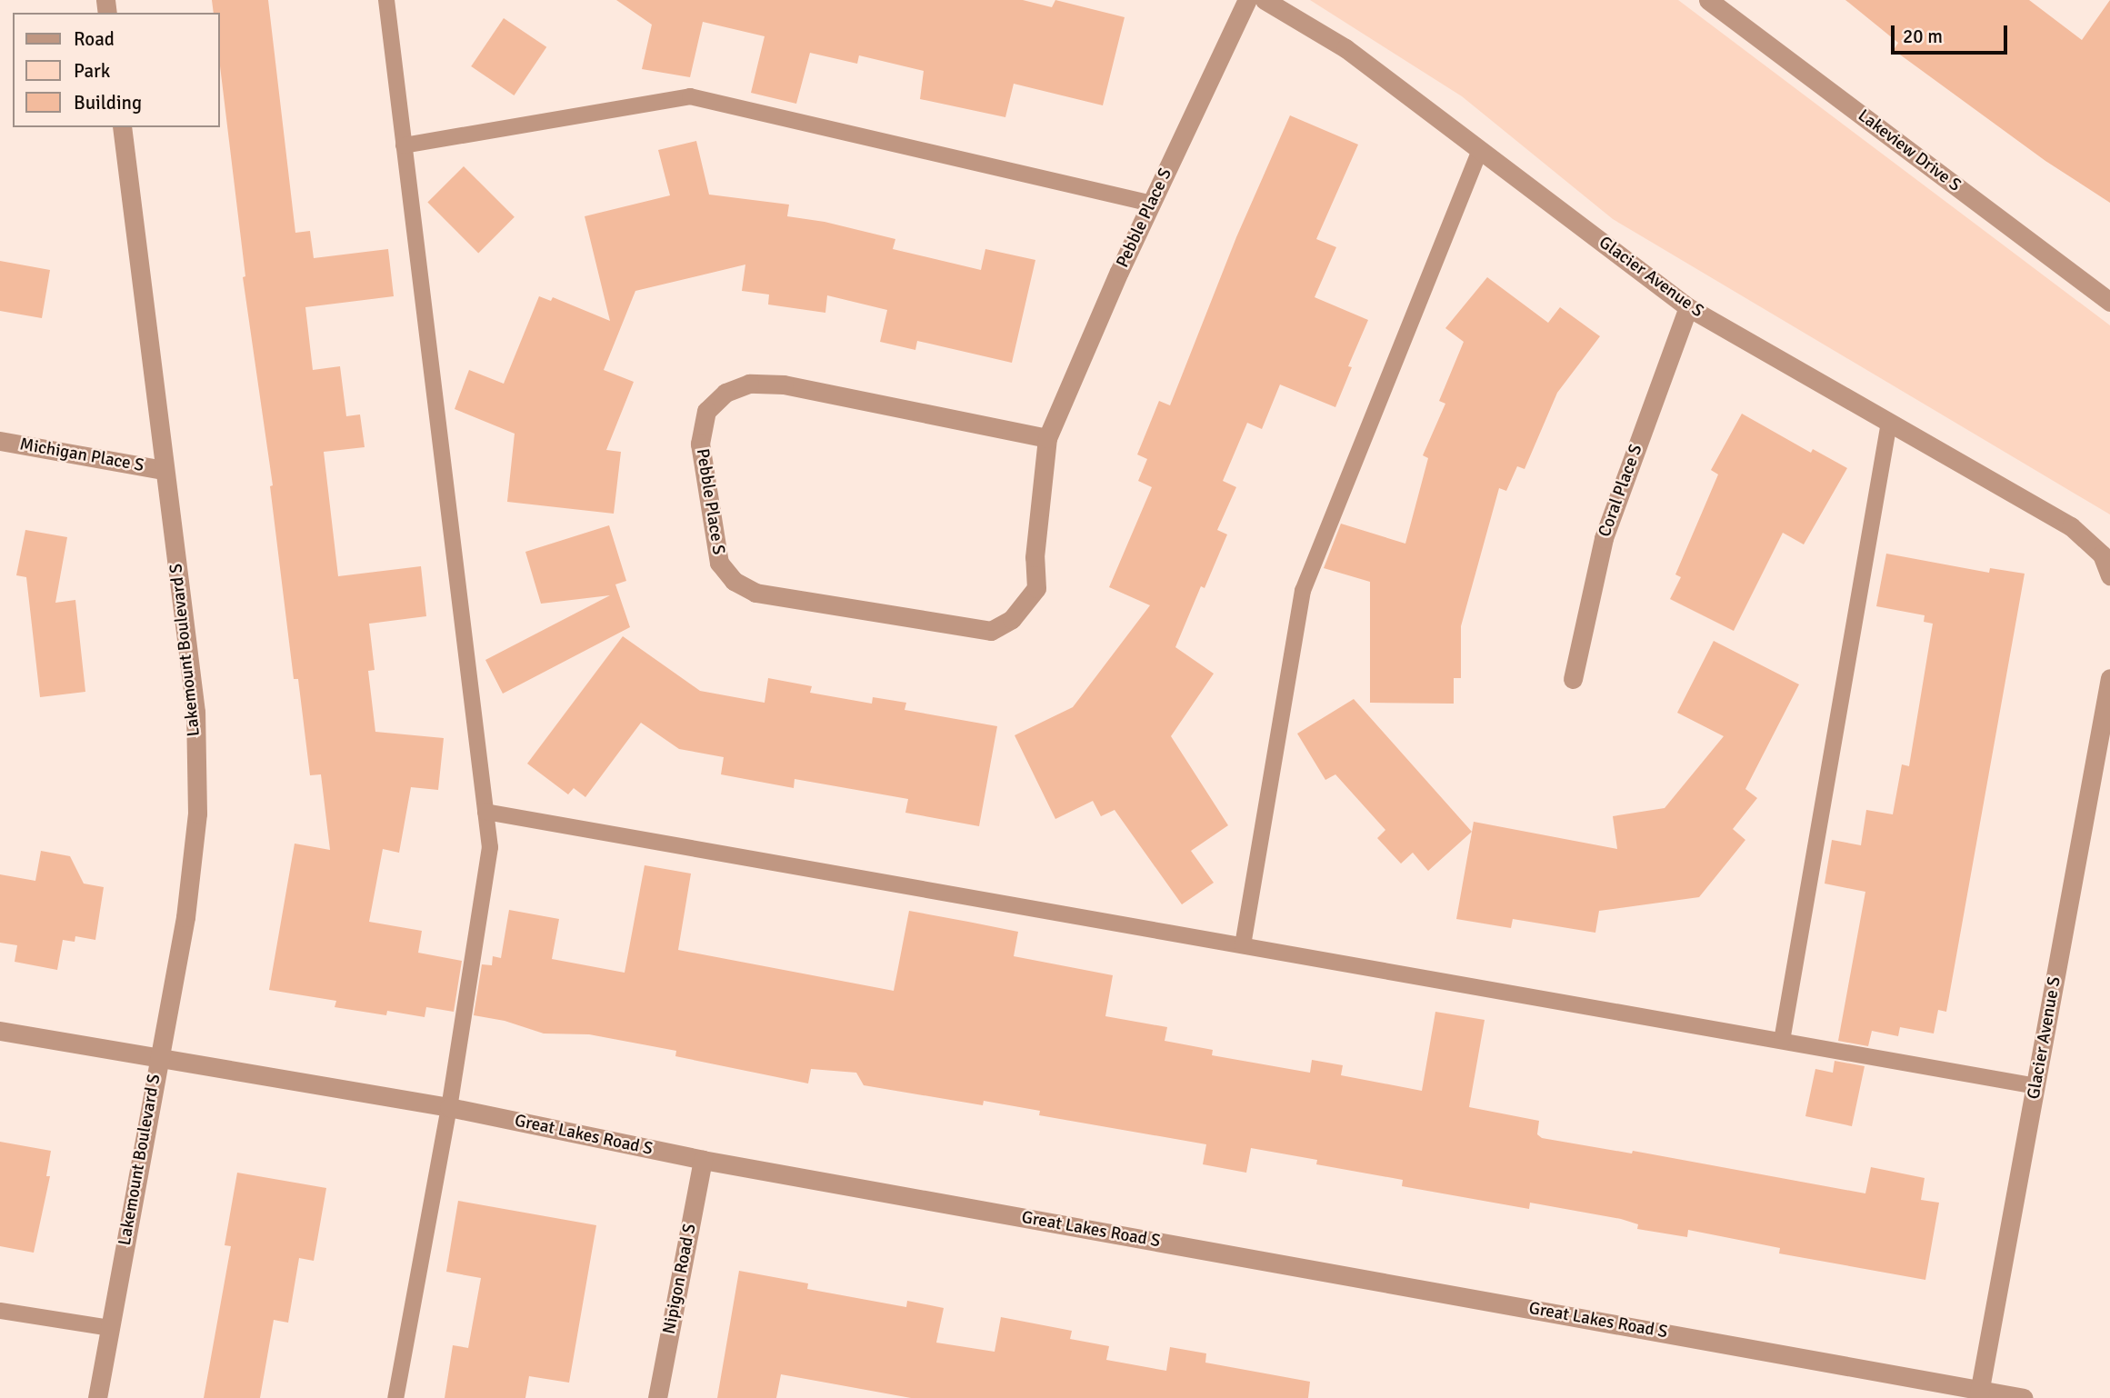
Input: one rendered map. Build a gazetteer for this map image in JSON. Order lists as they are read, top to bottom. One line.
{"streets":{"street":["Lakeview Drive S","Pebble Place S","Glacier Avenue S","Michigan Place S","Coral Place S","Lakemount Boulevard S","Great Lakes Road S","Nipigon Road S"]},"crossings":[["Glacier Avenue S","Coral Place S"],["Glacier Avenue S","Great Lakes Road S"],["Michigan Place S","Lakemount Boulevard S"],["Lakemount Boulevard S","Great Lakes Road S"],["Great Lakes Road S","Nipigon Road S"]],"legend":["Road","Park","Building"],"scale_bar":"20 m"}
